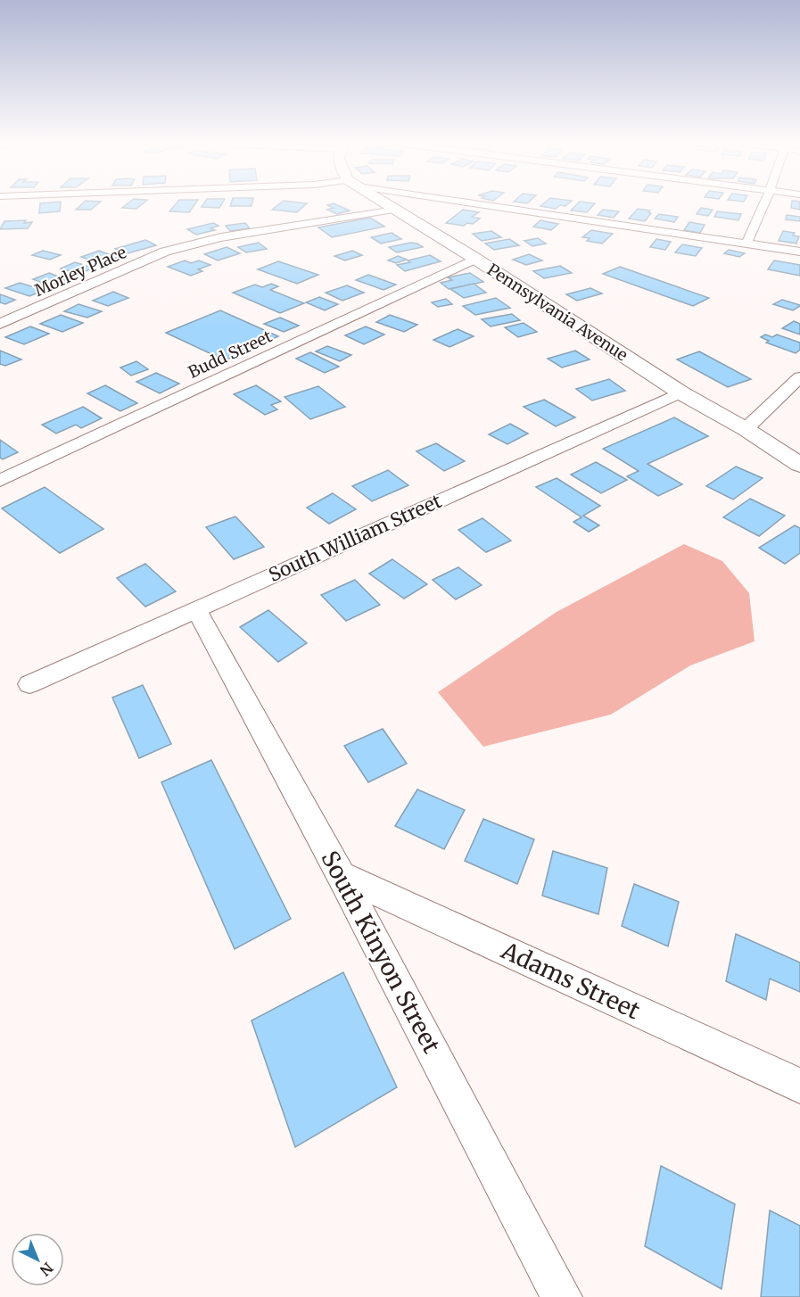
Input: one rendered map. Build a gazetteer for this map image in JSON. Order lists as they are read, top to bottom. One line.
{"streets":{"main road":["Pennsylvania Avenue"],"street":["Morley Place","Budd Street","South William Street","South Kinyon Street","Adams Street"]},"crossings":[["Morley Place","Pennsylvania Avenue"],["Pennsylvania Avenue","Budd Street"],["Pennsylvania Avenue","South William Street"],["South William Street","South Kinyon Street"],["South Kinyon Street","Adams Street"]],"north":"bottom right"}
